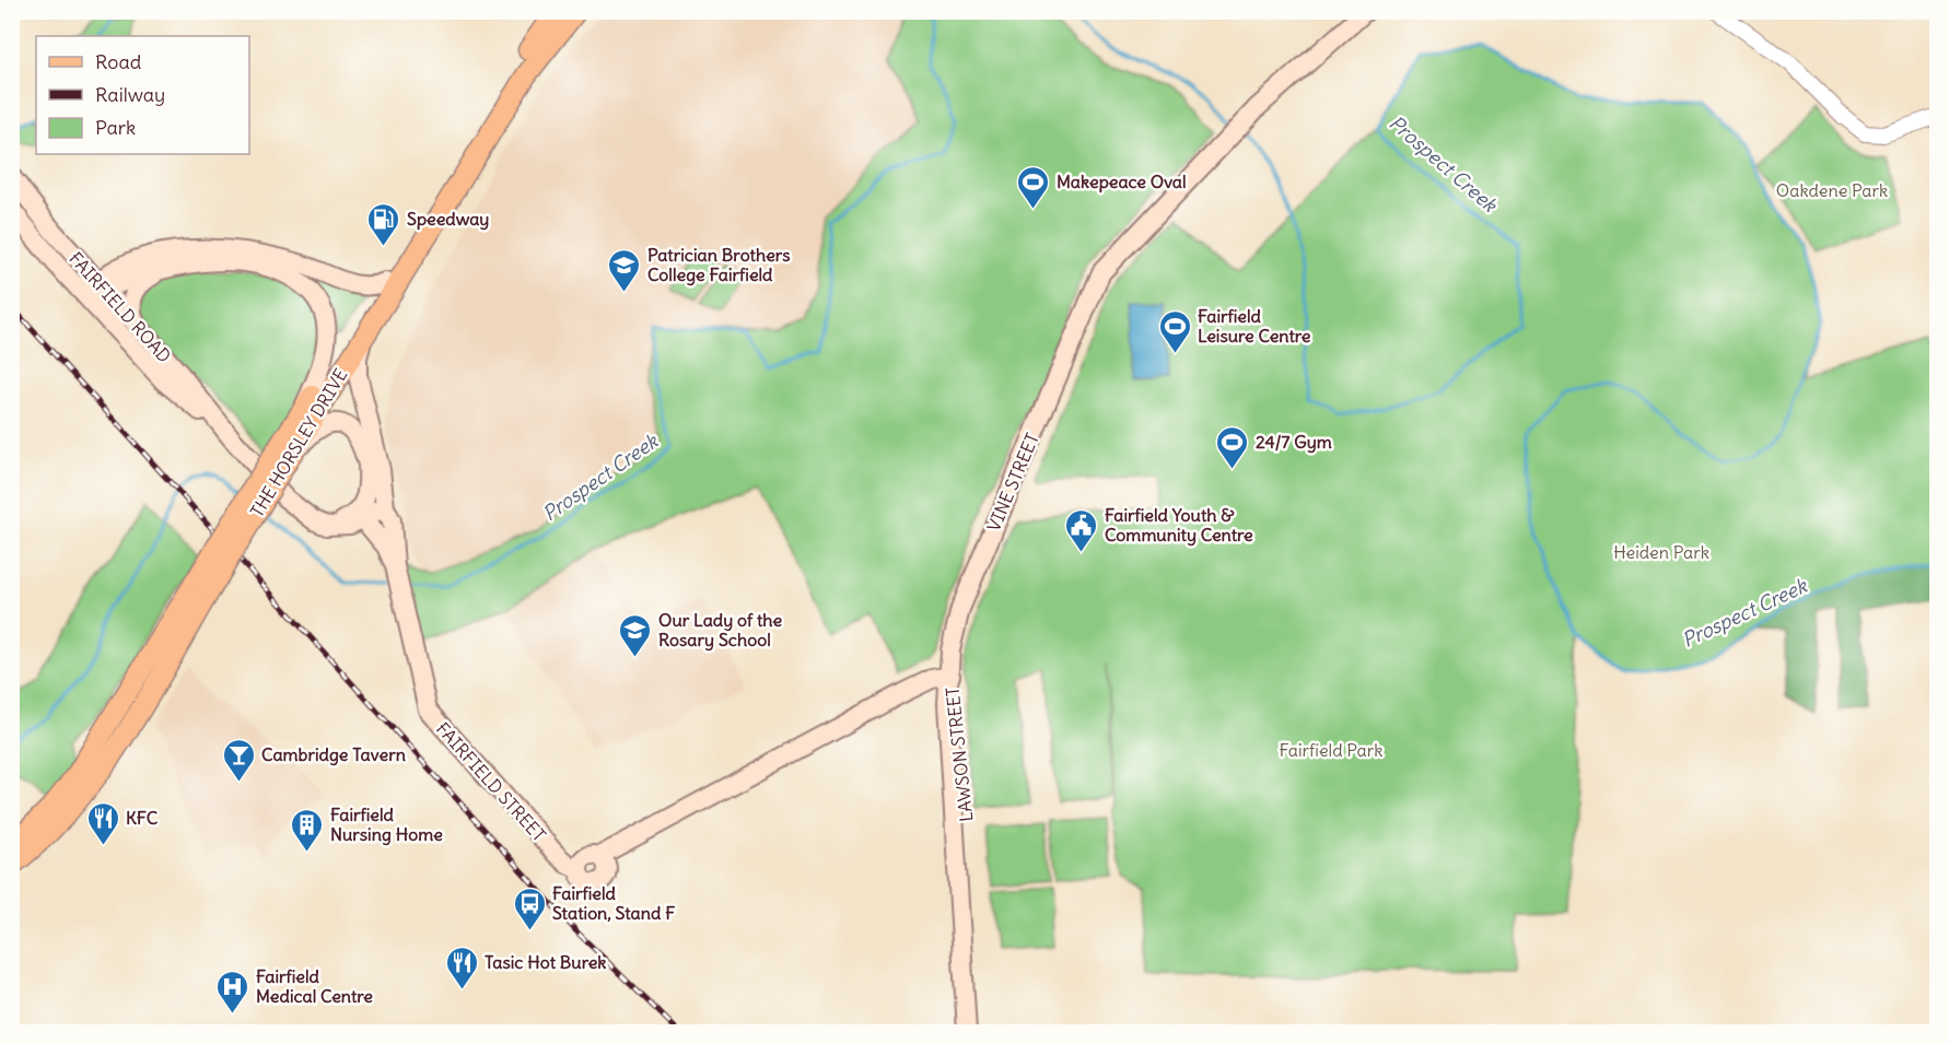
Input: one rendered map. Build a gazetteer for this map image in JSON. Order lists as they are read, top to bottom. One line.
{"streets":{"main road":["FAIRFIELD ROAD","THE HORSLEY DRIVE","VINE STREET","LAWSON STREET","FAIRFIELD STREET"]},"crossings":[["VINE STREET","LAWSON STREET"],["VINE STREET","FAIRFIELD STREET"],["LAWSON STREET","FAIRFIELD STREET"]],"water":["Prospect Creek"],"parks":["Oakdene Park","Heiden Park","Fairfield Park"],"places":{"sports":["Makepeace Oval","Fairfield Leisure Centre","24/7 Gym"],"fuel station":["Speedway"],"school or university":["Patrician Brothers College Fairfield","Our Lady of the Rosary School"],"public building":["Fairfield Youth & Community Centre"],"bar":["Cambridge Tavern"],"restaurant":["KFC","Tasic Hot Burek"],"building":["Fairfield Nursing Home"],"bus stop":["Fairfield Station, Stand F"],"hospital":["Fairfield Medical Centre"]},"legend":["Road","Railway","Park"]}
